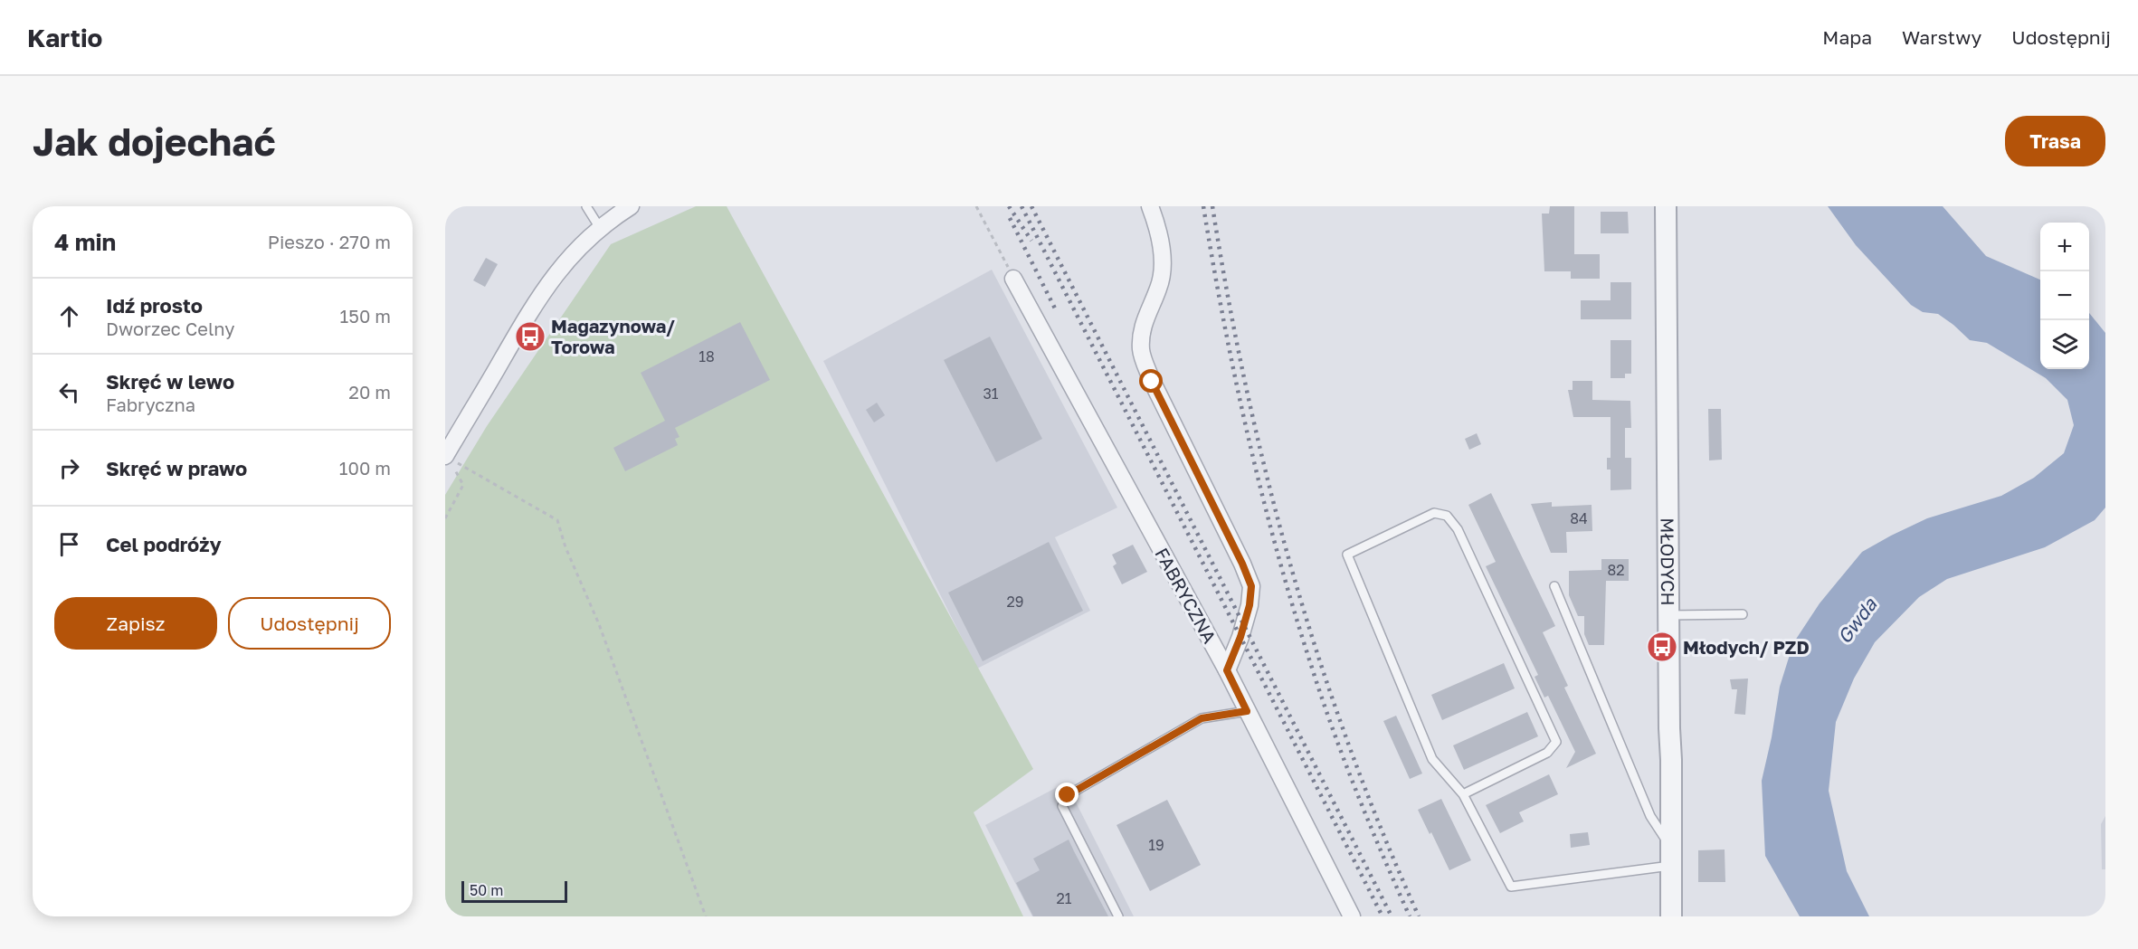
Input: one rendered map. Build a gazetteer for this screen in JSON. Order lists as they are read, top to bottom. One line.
{"streets":{"street":["MŁODYCH","FABRYCZNA"]},"water":["Gwda"],"places":{"bus stop":["Magazynowa/ Torowa","Młodych/ PZD"]},"house_numbers":["18","31","84","82","29","19","21"],"scale_bar":"50 m","page":{"header":"Kartio","nav":["Mapa","Warstwy","Udostępnij"],"buttons":["Trasa",["Zapisz","Udostępnij"]],"title":"Jak dojechać","heading":["4 min","Pieszo · 270 m"],"map_buttons":["+","−"],"list":[["Idź prosto","Dworzec Celny","150 m"],["Skręć w lewo","Fabryczna","20 m"],["Skręć w prawo","100 m"],"Cel podróży"],"scale":"50 m"}}
